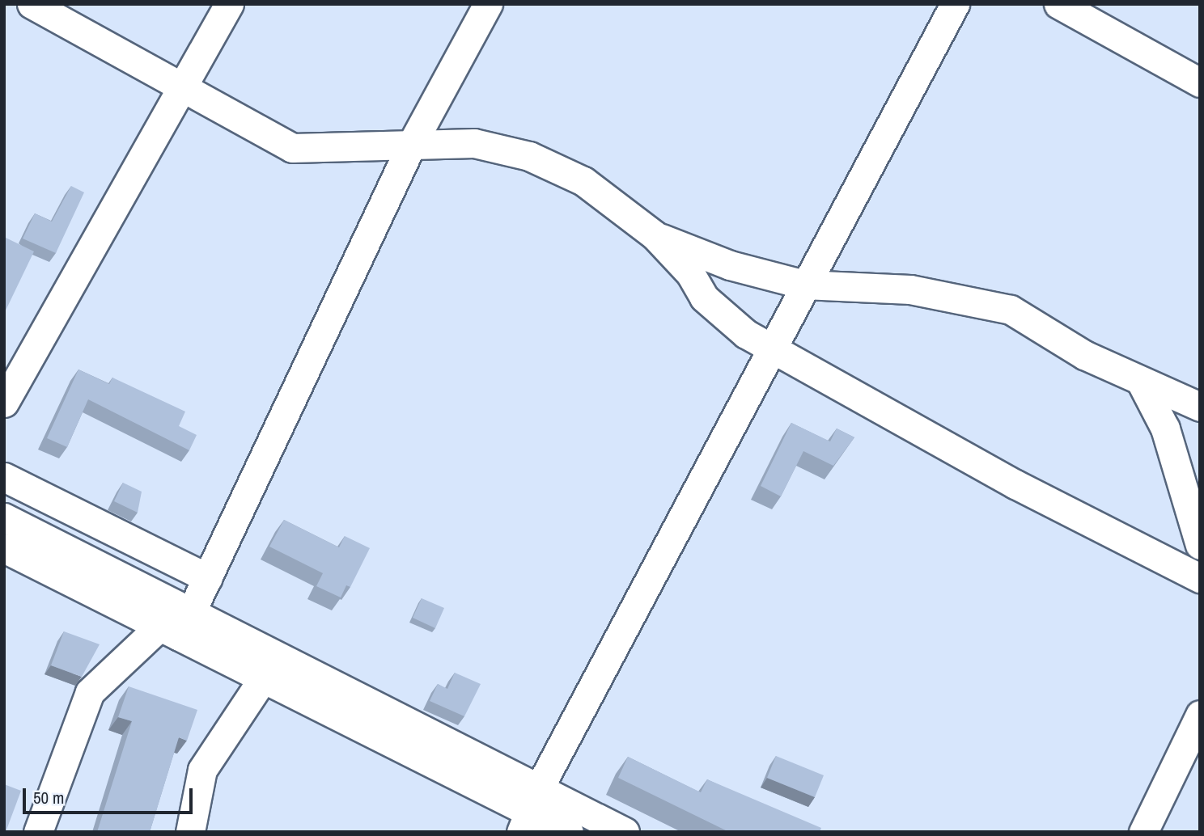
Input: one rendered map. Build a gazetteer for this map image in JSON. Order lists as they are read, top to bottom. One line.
{"scale_bar":"50 m"}
